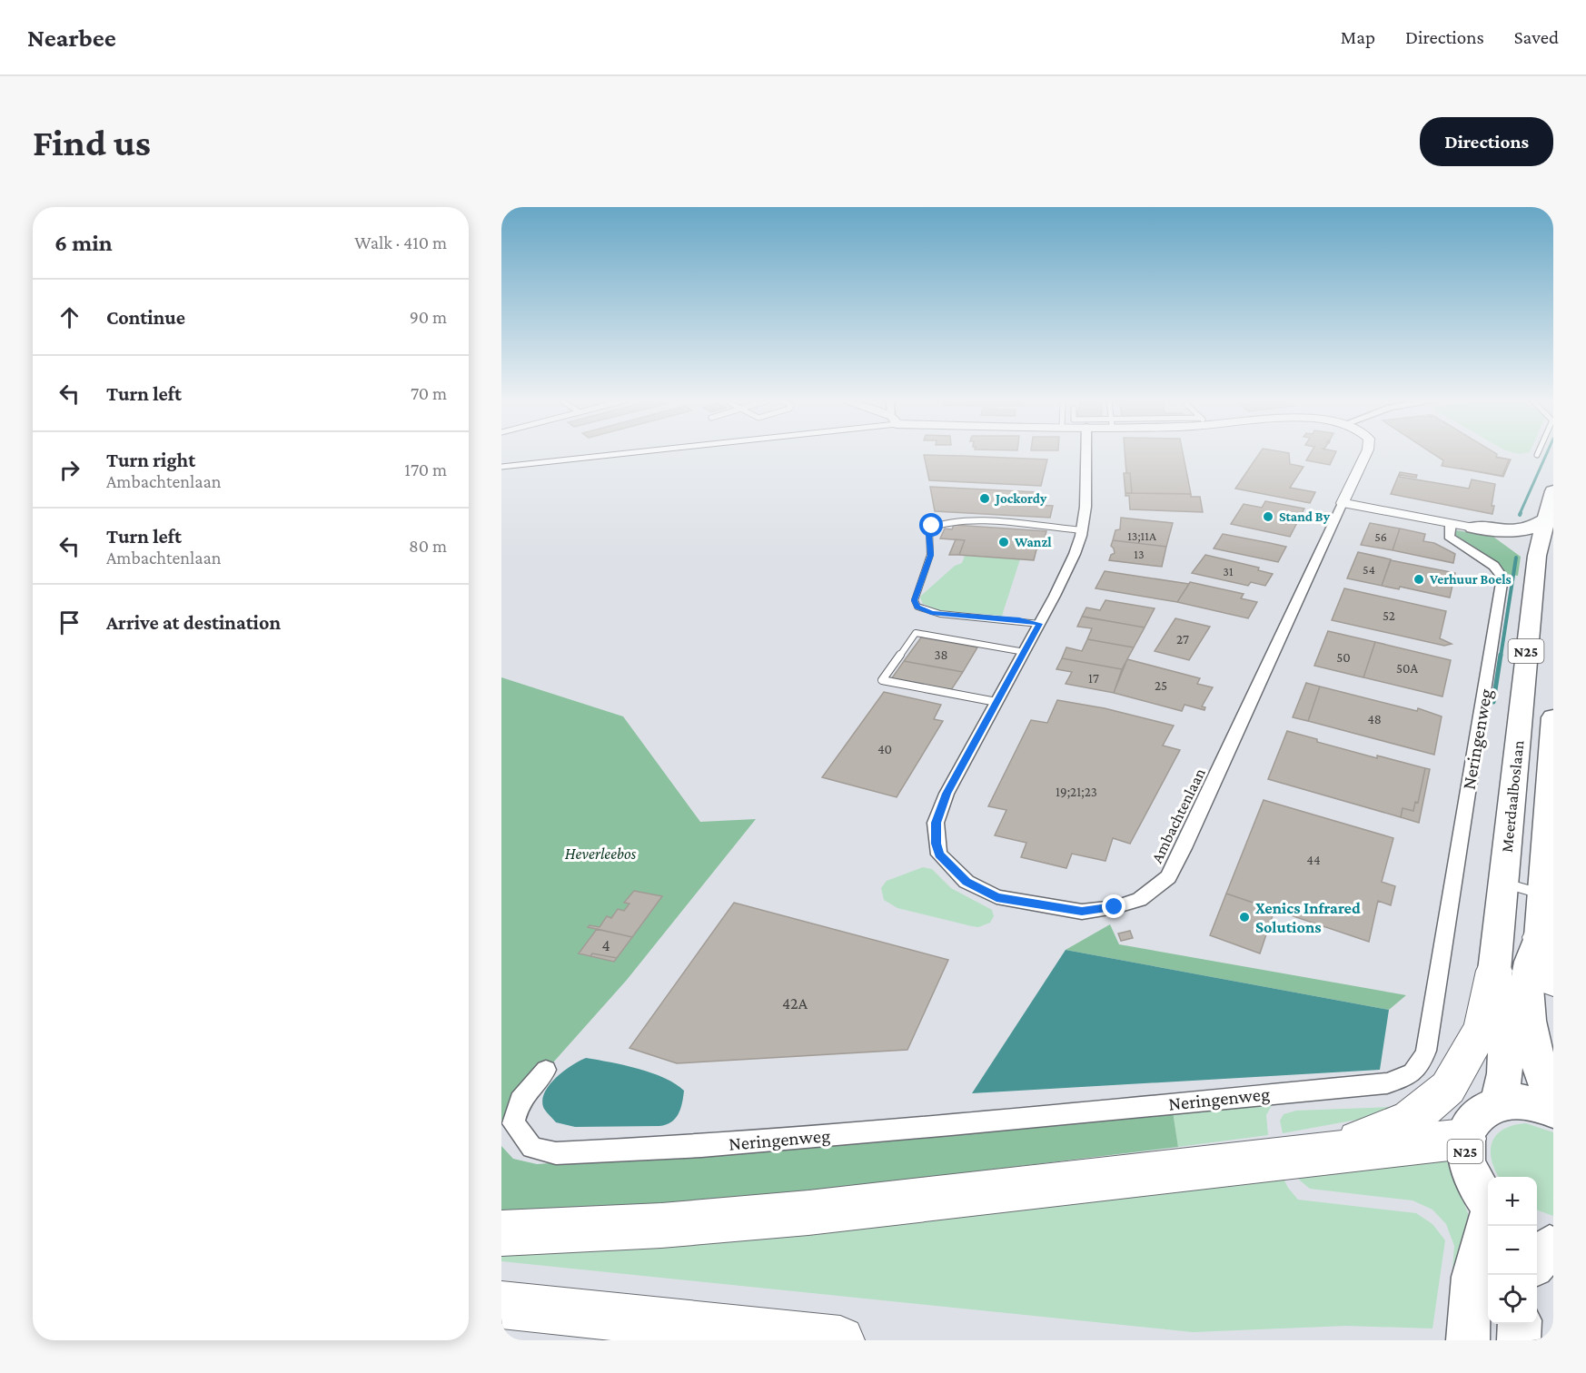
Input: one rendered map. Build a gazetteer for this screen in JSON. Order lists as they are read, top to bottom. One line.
{"streets":{"highway":["N25","Meerdaalboslaan"],"street":["Neringenweg","Ambachtenlaan"]},"crossings":[["N25","Meerdaalboslaan"]],"parks":["Heverleebos"],"places":["Jockordy","Stand By","Wanzl","Verhuur Boels","Xenics Infrared Solutions"],"house_numbers":["13;11A","56","13","54","31","52","27","38","50","50A","17","25","48","40","19;21;23","44","4","42A"],"page":{"header":"Nearbee","nav":["Map","Directions","Saved"],"buttons":"Directions","title":"Find us","heading":["6 min","Walk · 410 m"],"list":[["Continue","90 m"],["Turn left","70 m"],["Turn right","Ambachtenlaan","170 m"],["Turn left","Ambachtenlaan","80 m"],"Arrive at destination"],"map_buttons":["+","−"]}}
